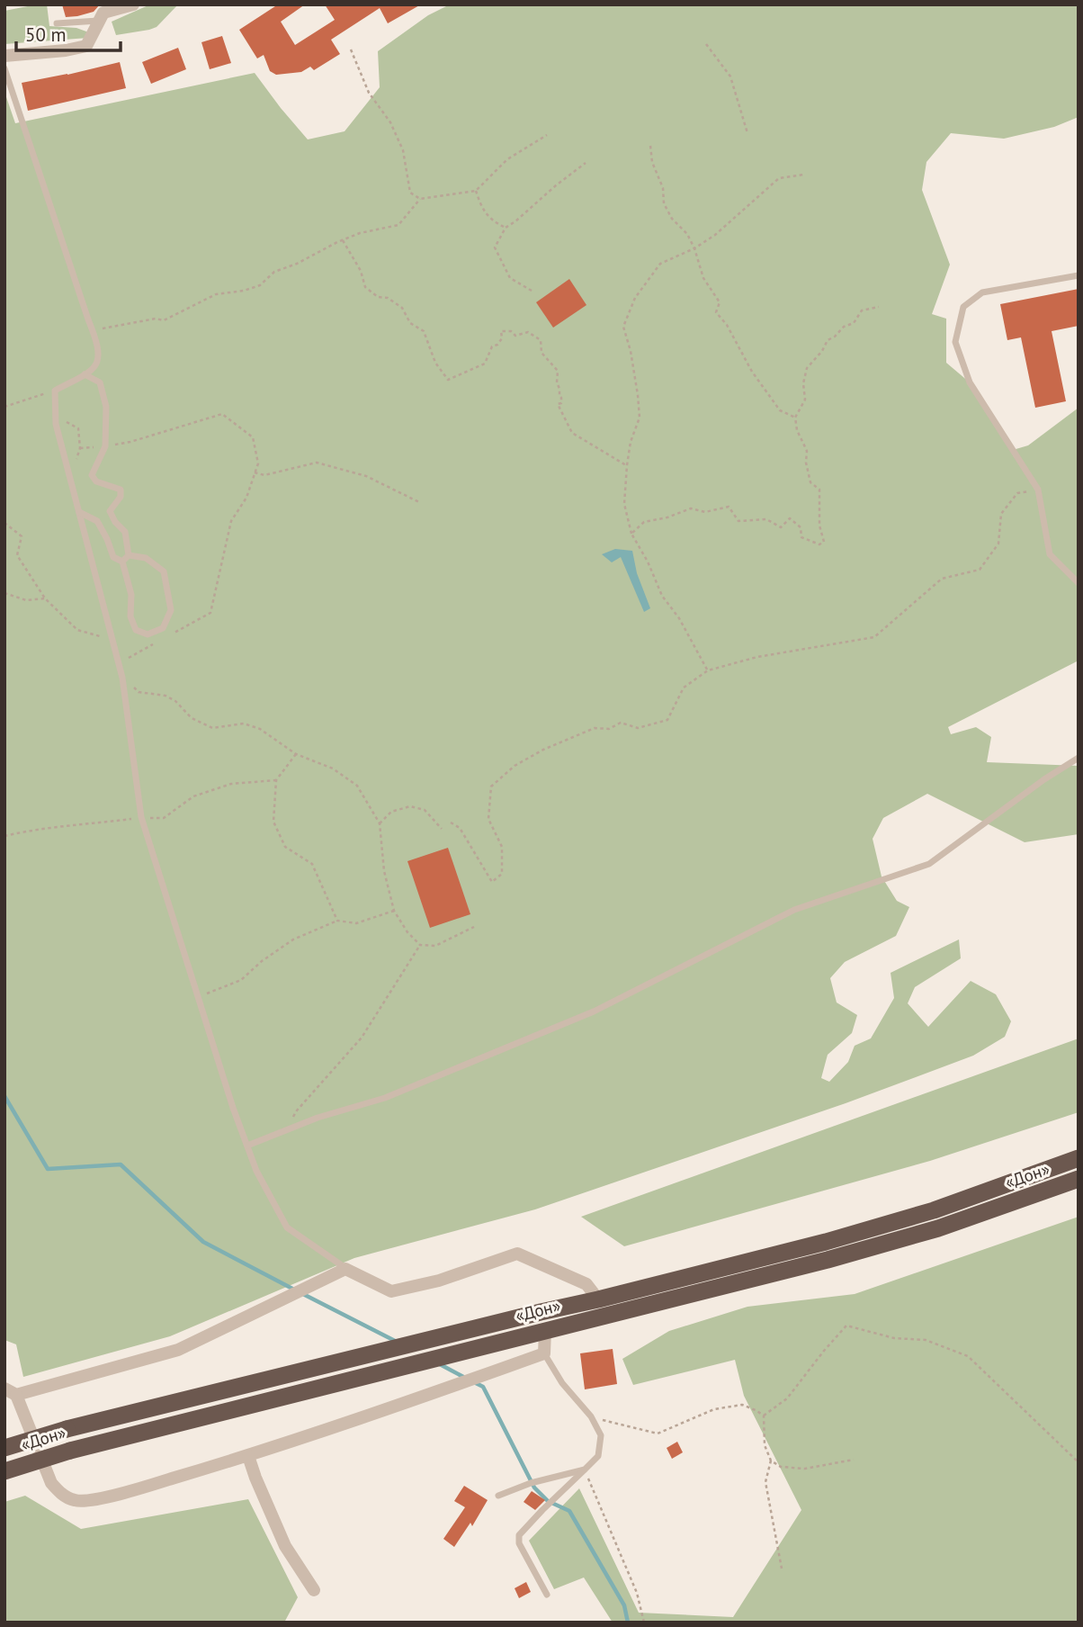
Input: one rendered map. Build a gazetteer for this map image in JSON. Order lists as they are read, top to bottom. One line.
{"streets":{"highway":["«Дон»"]},"scale_bar":"50 m"}
